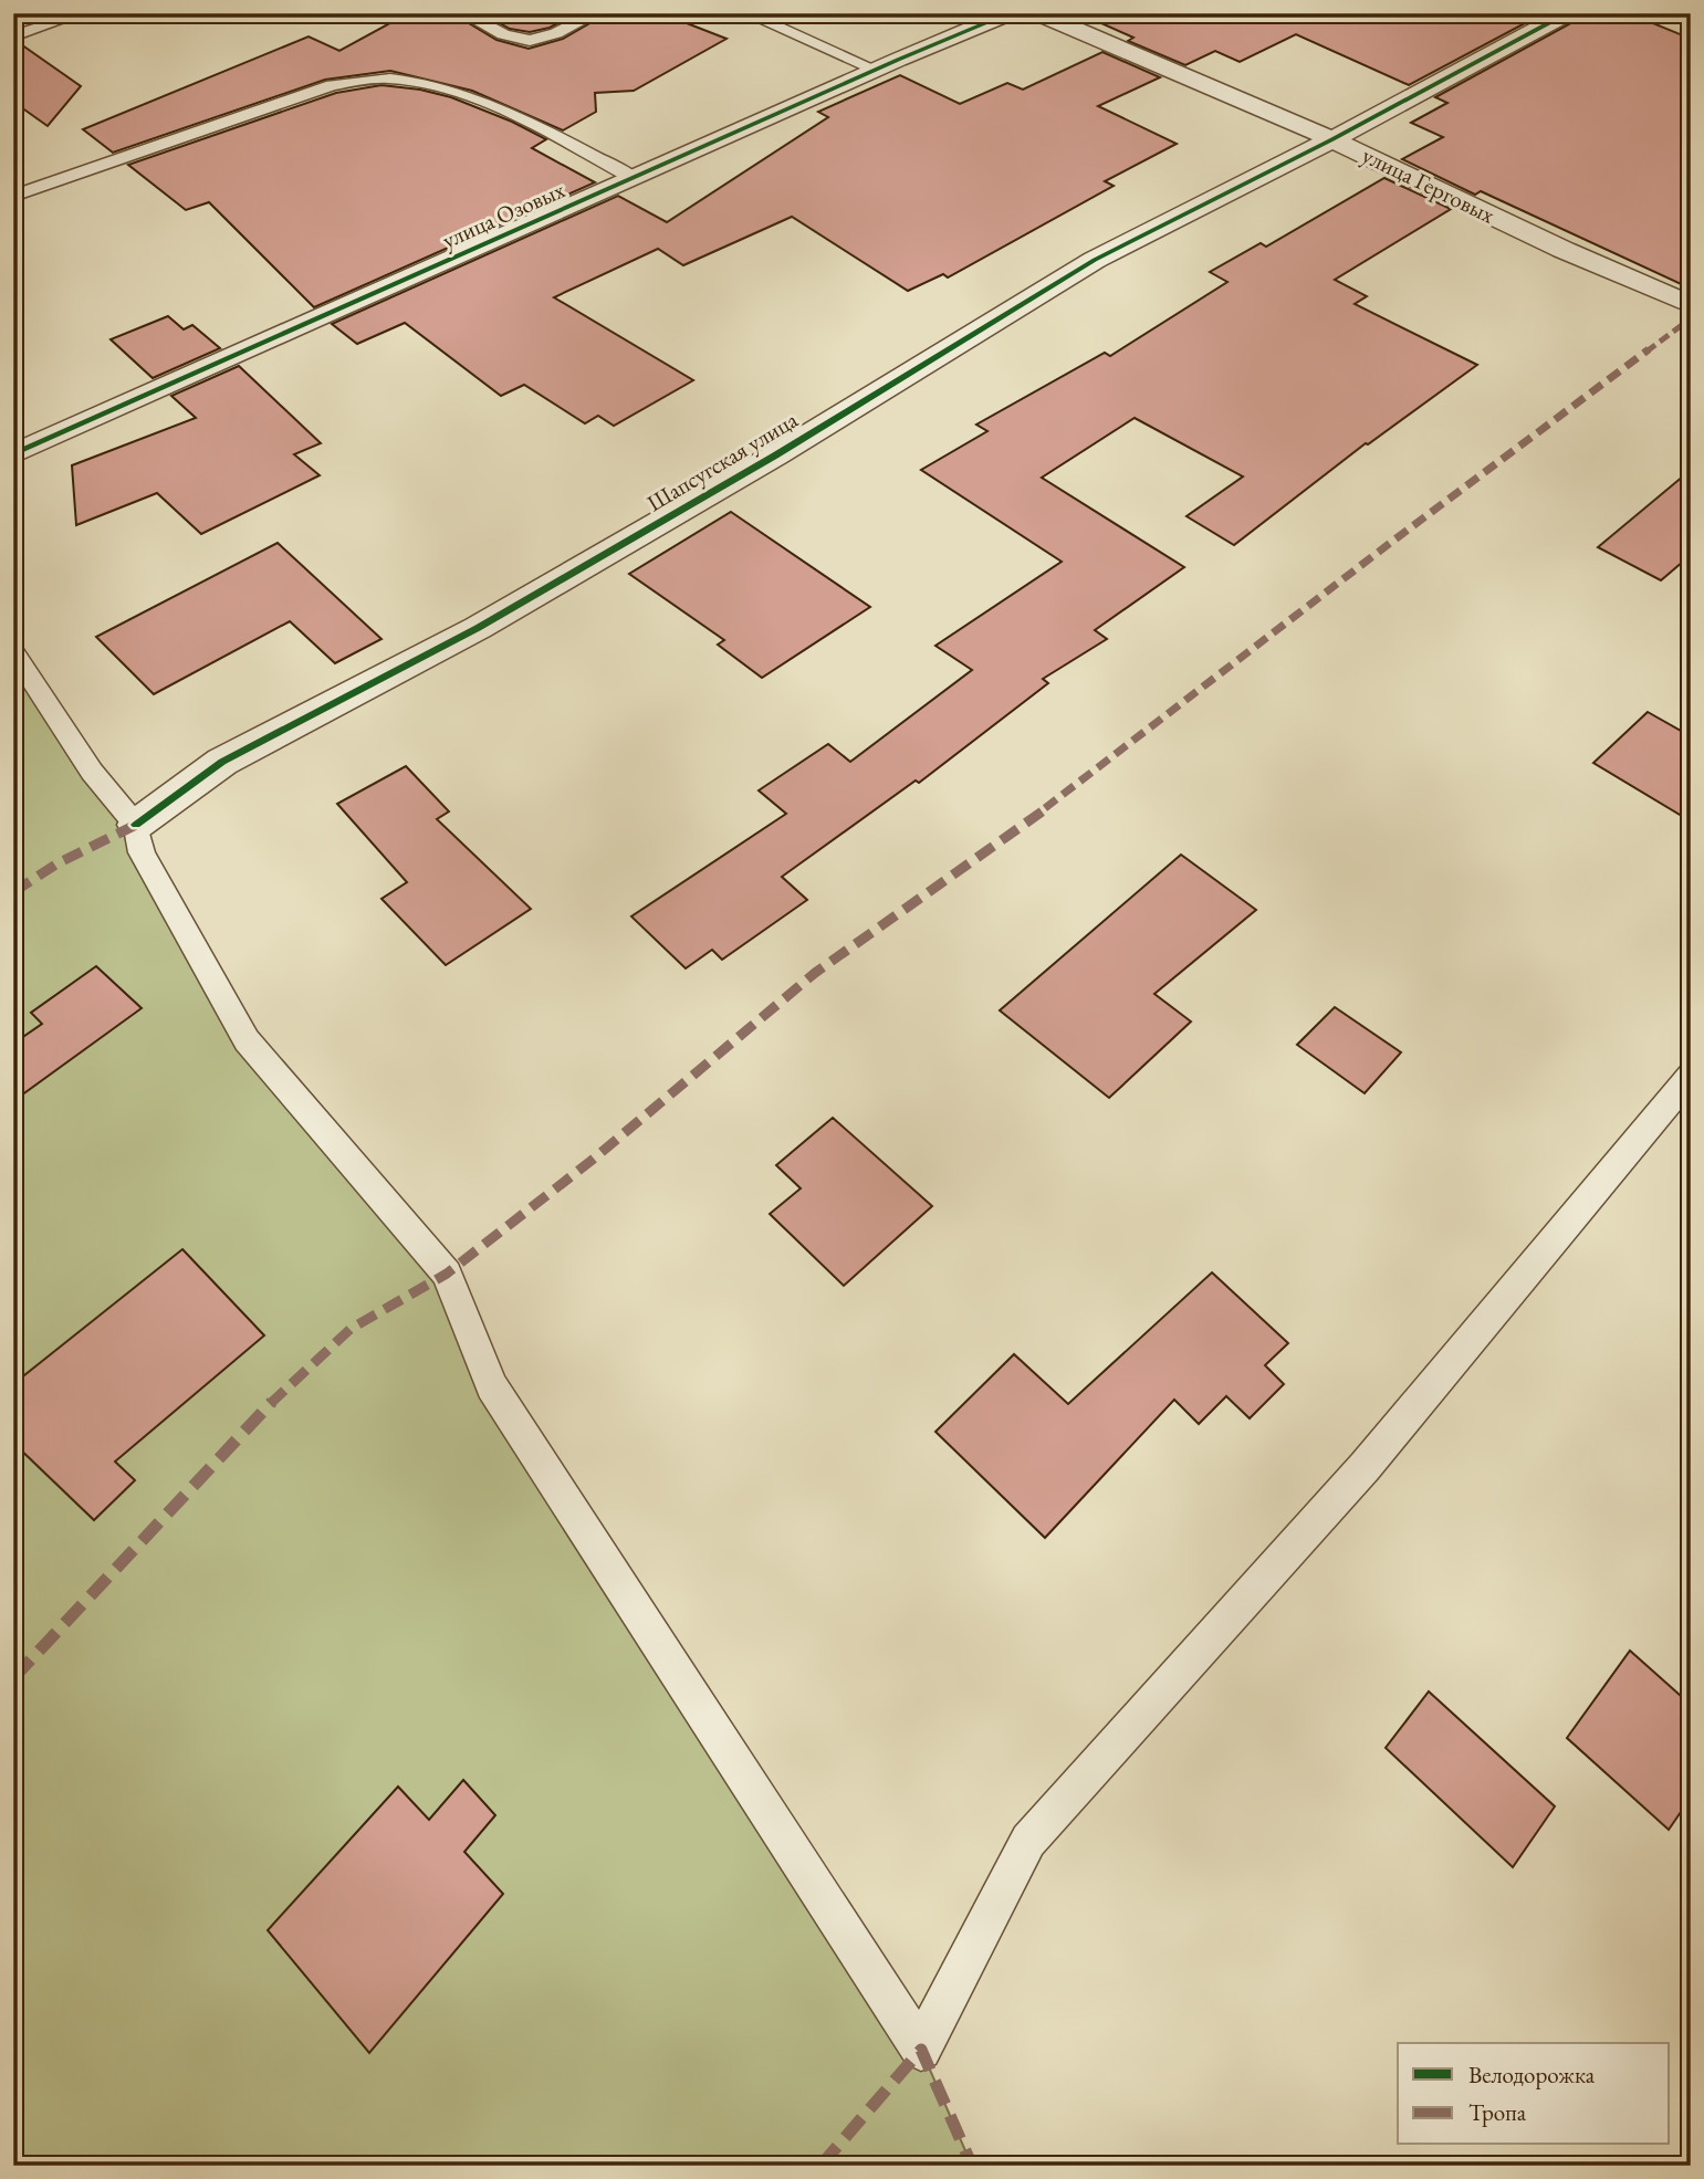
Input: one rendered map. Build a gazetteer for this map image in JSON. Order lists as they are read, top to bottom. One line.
{"streets":{"street":["улица Герговых","улица Озовых","Шапсугская улица"]},"crossings":[["улица Герговых","Шапсугская улица"]],"legend":["Велодорожка","Тропа"]}
